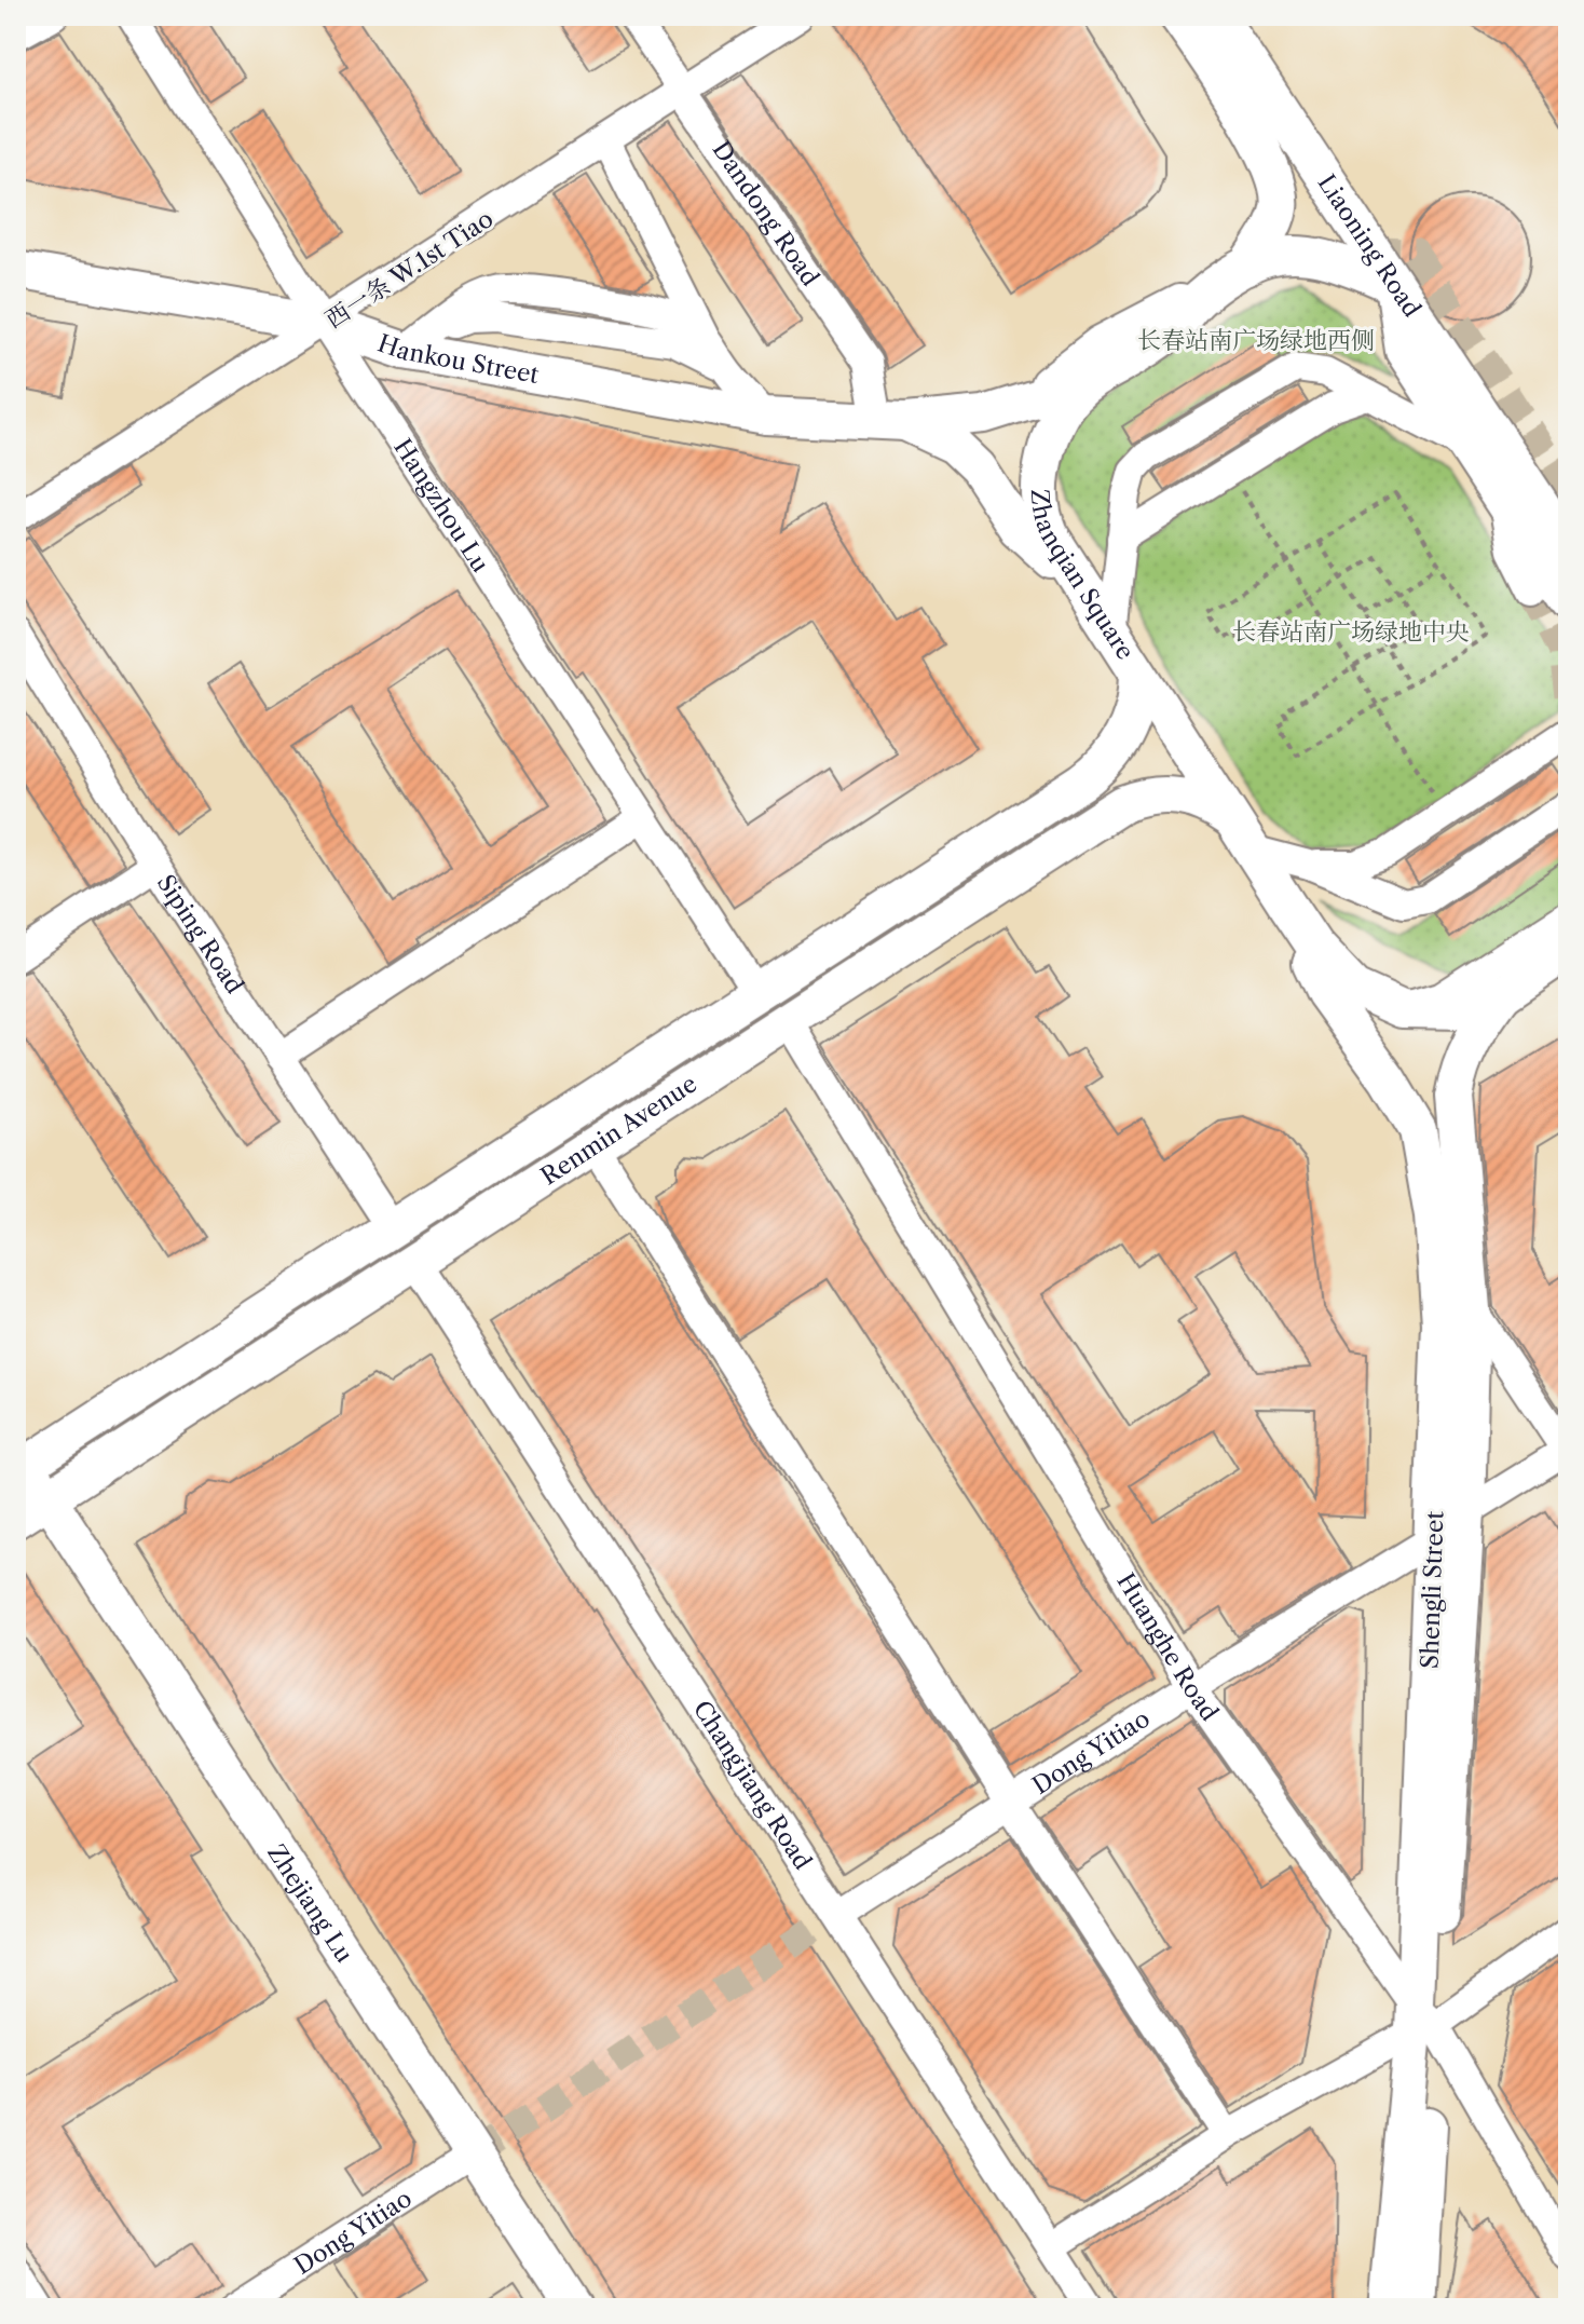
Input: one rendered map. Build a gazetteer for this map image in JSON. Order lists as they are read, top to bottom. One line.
{"streets":{"main road":["Liaoning Road","Hankou Street","Zhanqian Square","Renmin Avenue","Shengli Street","Zhejiang Lu"],"street":["Dandong Road","西一条 W.1st Tiao","Hangzhou Lu","Siping Road","Huanghe Road","Dong Yitiao","Changjiang Road"]},"crossings":[["Dandong Road","西一条 W.1st Tiao"],["Dandong Road","Hankou Street"],["Liaoning Road","Zhanqian Square"],["西一条 W.1st Tiao","Hankou Street"],["西一条 W.1st Tiao","Hangzhou Lu"],["Hankou Street","Hangzhou Lu"],["Hangzhou Lu","Renmin Avenue"],["Zhanqian Square","Renmin Avenue"],["Zhanqian Square","Shengli Street"],["Siping Road","Renmin Avenue"],["Renmin Avenue","Huanghe Road"],["Renmin Avenue","Changjiang Road"],["Renmin Avenue","Zhejiang Lu"],["Shengli Street","Huanghe Road"],["Shengli Street","Dong Yitiao"],["Huanghe Road","Dong Yitiao"],["Dong Yitiao","Changjiang Road"],["Dong Yitiao","Zhejiang Lu"]],"parks":["长春站南广场绿地西侧","长春站南广场绿地中央"]}
